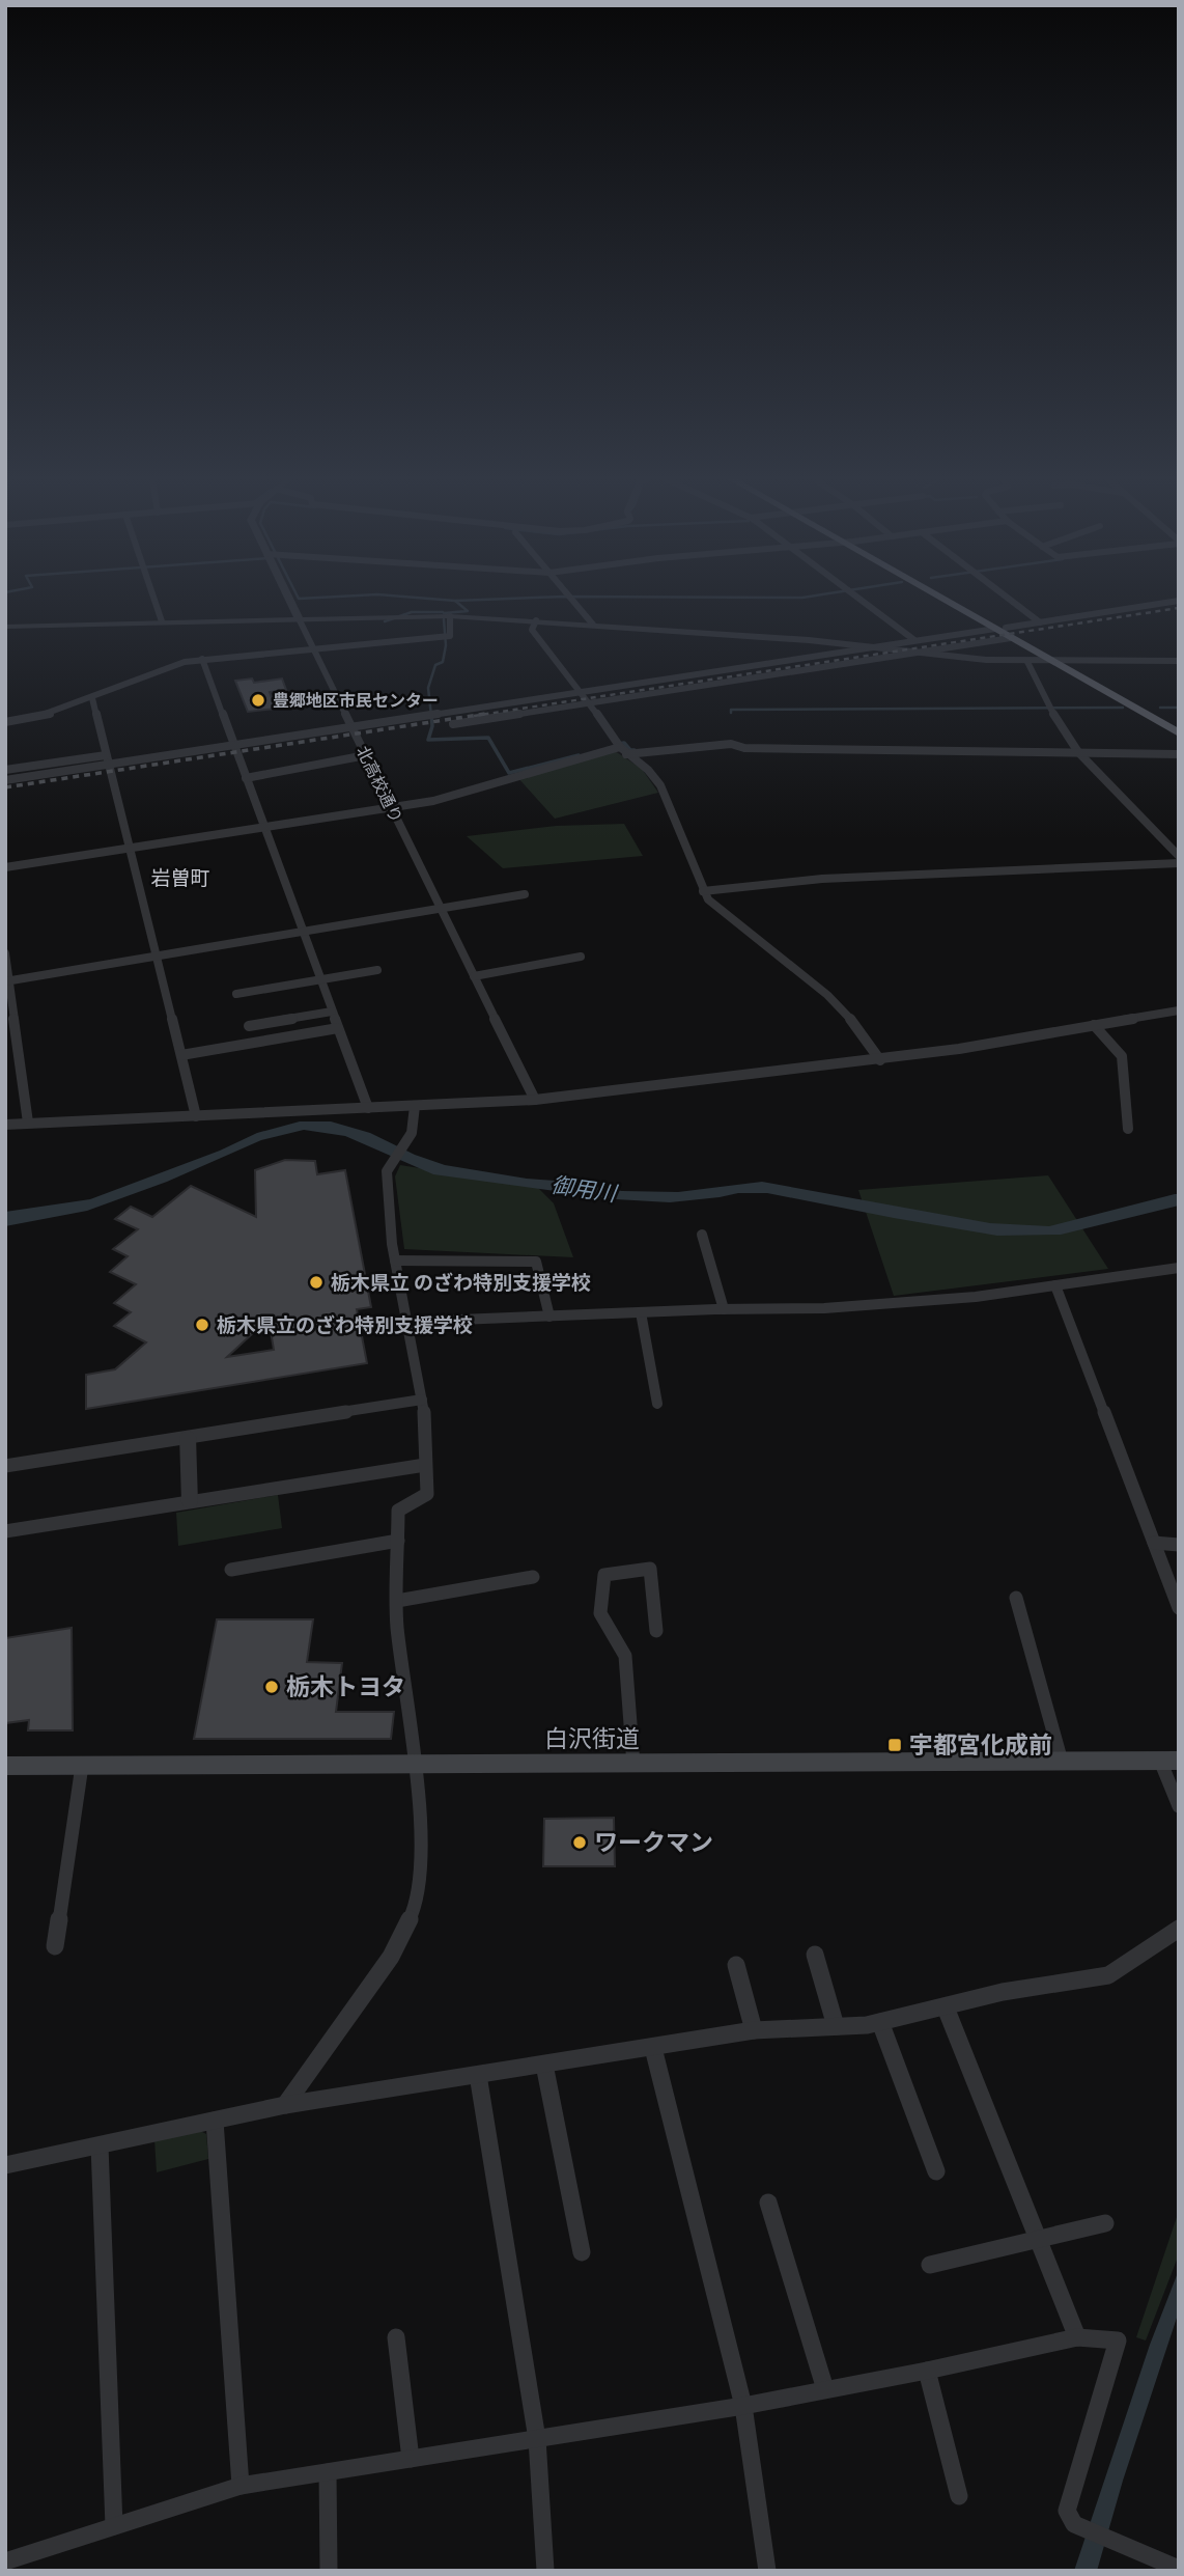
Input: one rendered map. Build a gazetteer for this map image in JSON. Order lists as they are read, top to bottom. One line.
{"streets":{"main road":["白沢街道"],"street":["北高校通り"]},"districts":["岩曽町"],"water":["御用川"],"places":{"other":["豊郷地区市民センター","栃木県立 のざわ特別支援学校","栃木県立のざわ特別支援学校","栃木トヨタ","ワークマン"],"transit":["宇都宮化成前"]}}
